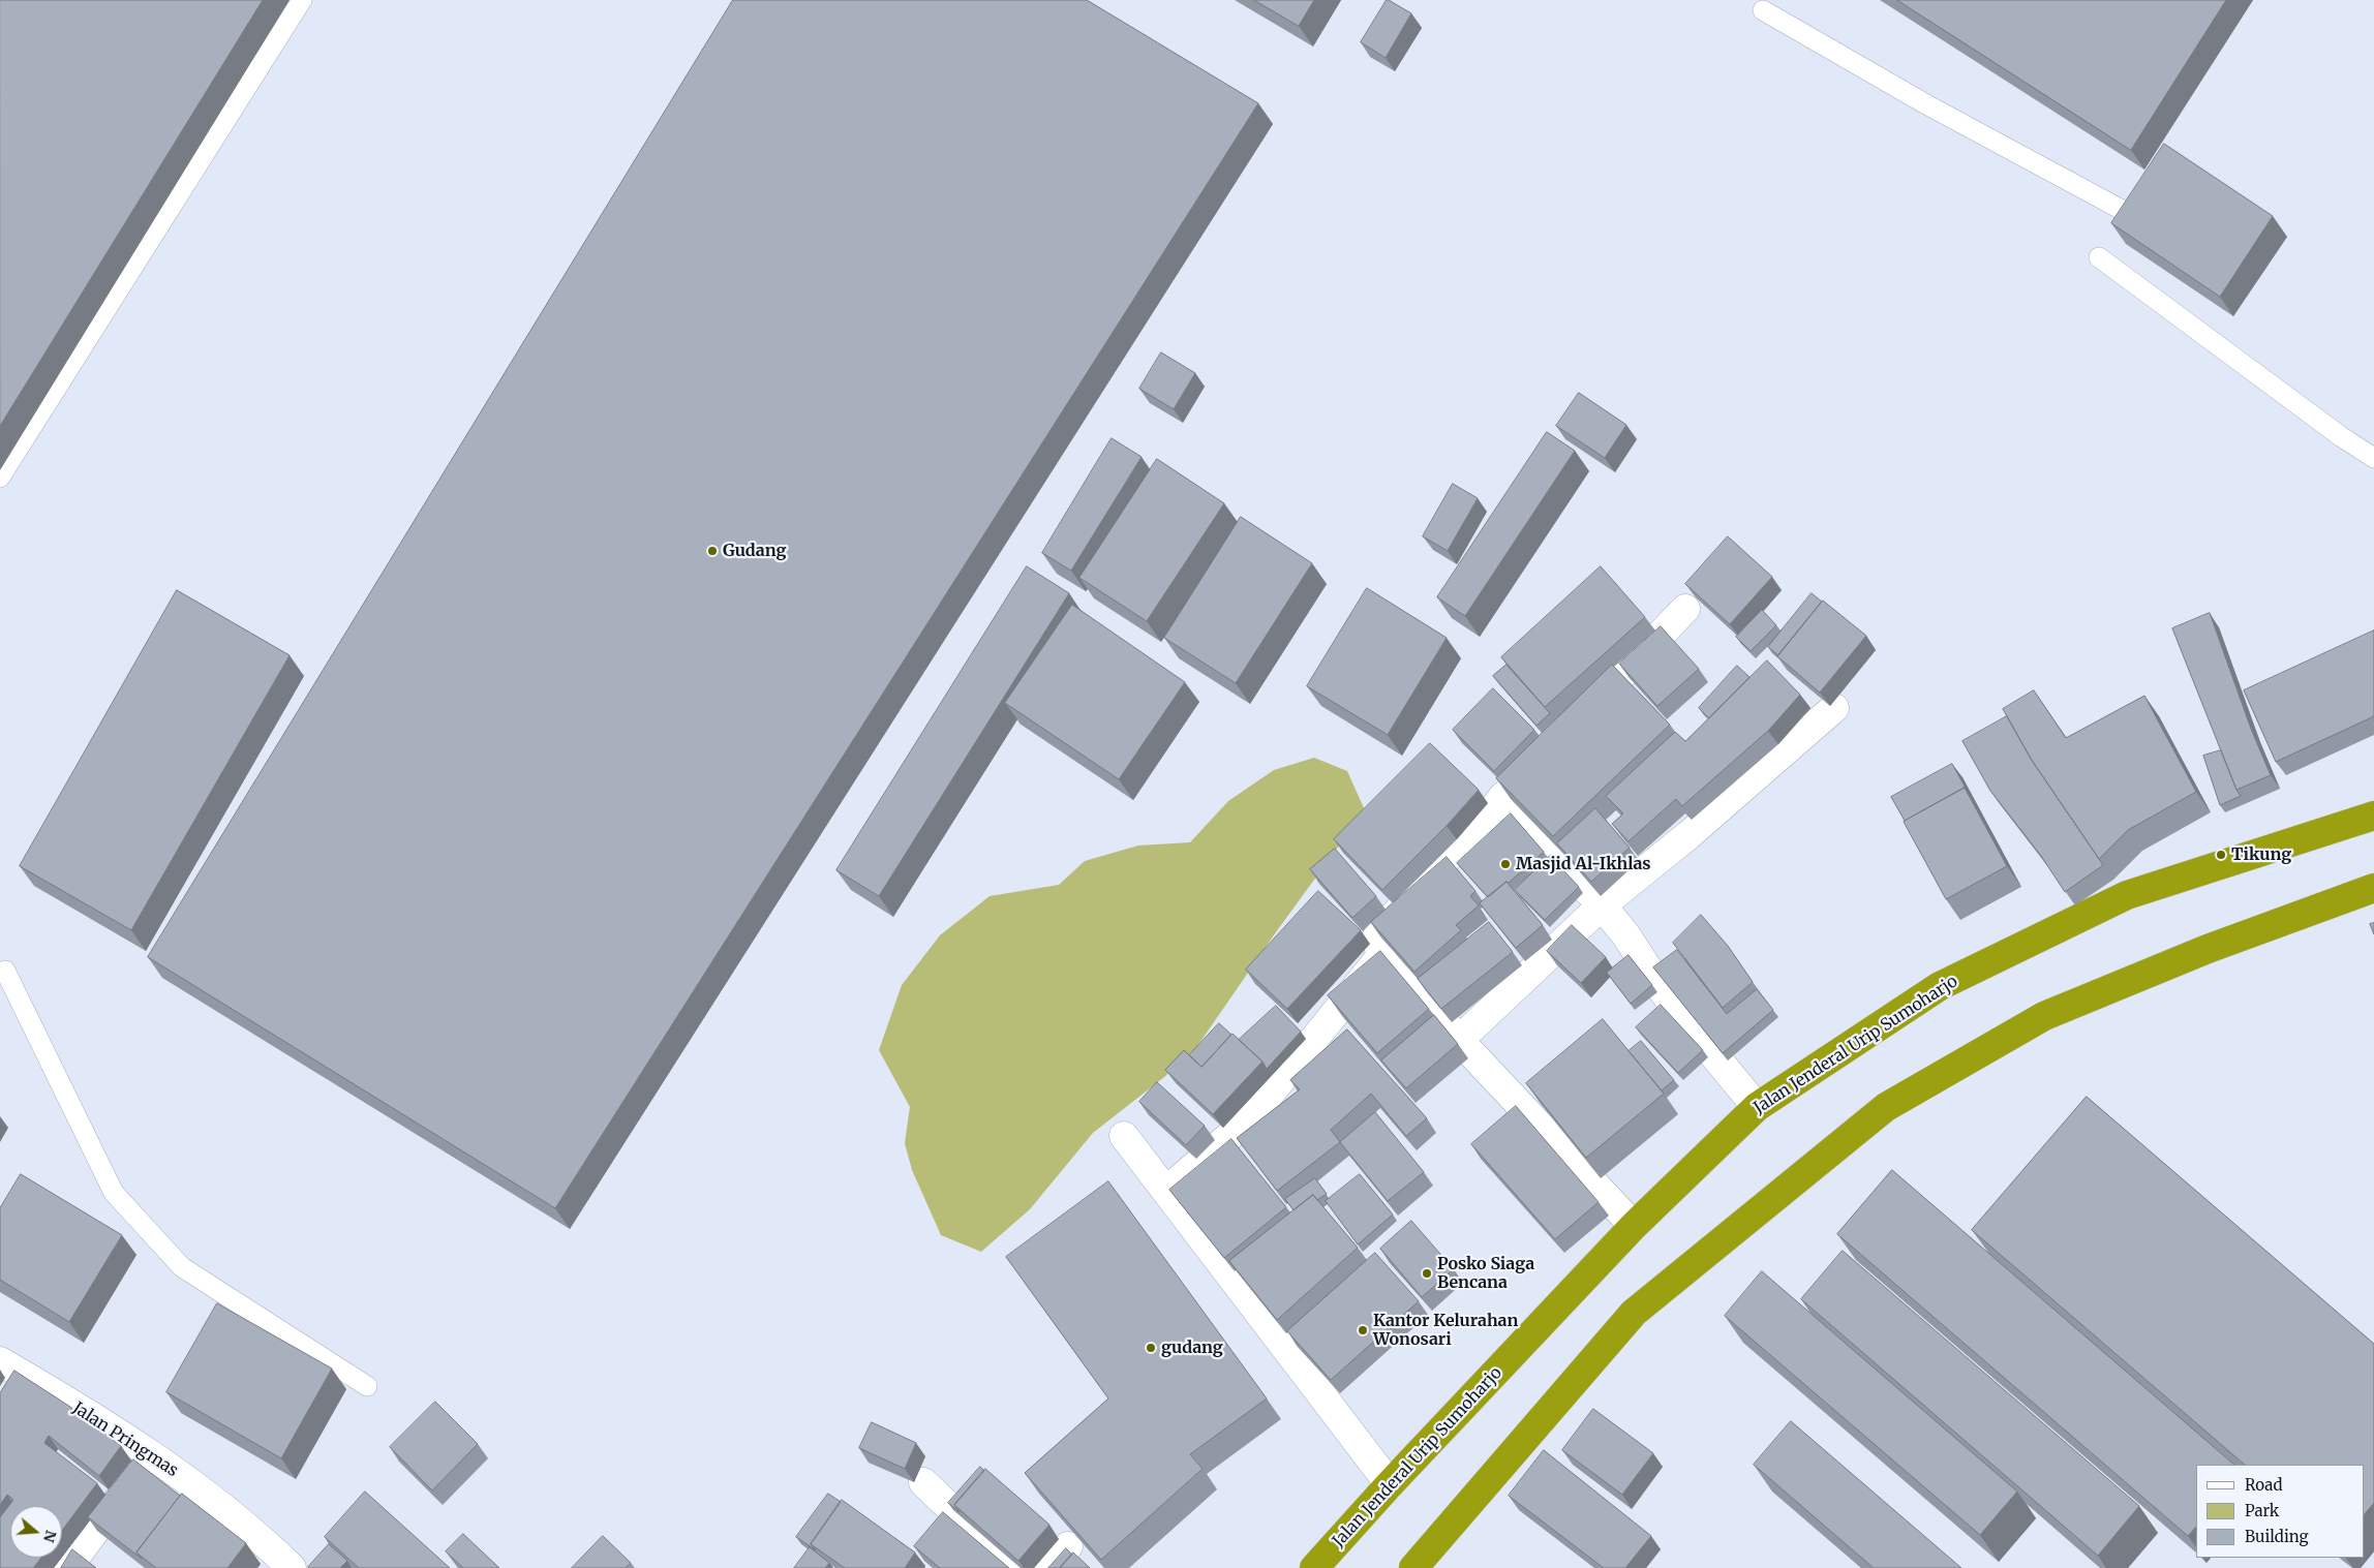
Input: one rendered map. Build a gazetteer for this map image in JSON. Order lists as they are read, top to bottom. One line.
{"streets":{"highway":["Jalan Jenderal Urip Sumoharjo"],"street":["Jalan Pringmas"]},"places":["Gudang","Tikung","Masjid Al-Ikhlas","Posko Siaga Bencana","Kantor Kelurahan Wonosari","gudang"],"legend":["Road","Park","Building"],"north":"right"}
